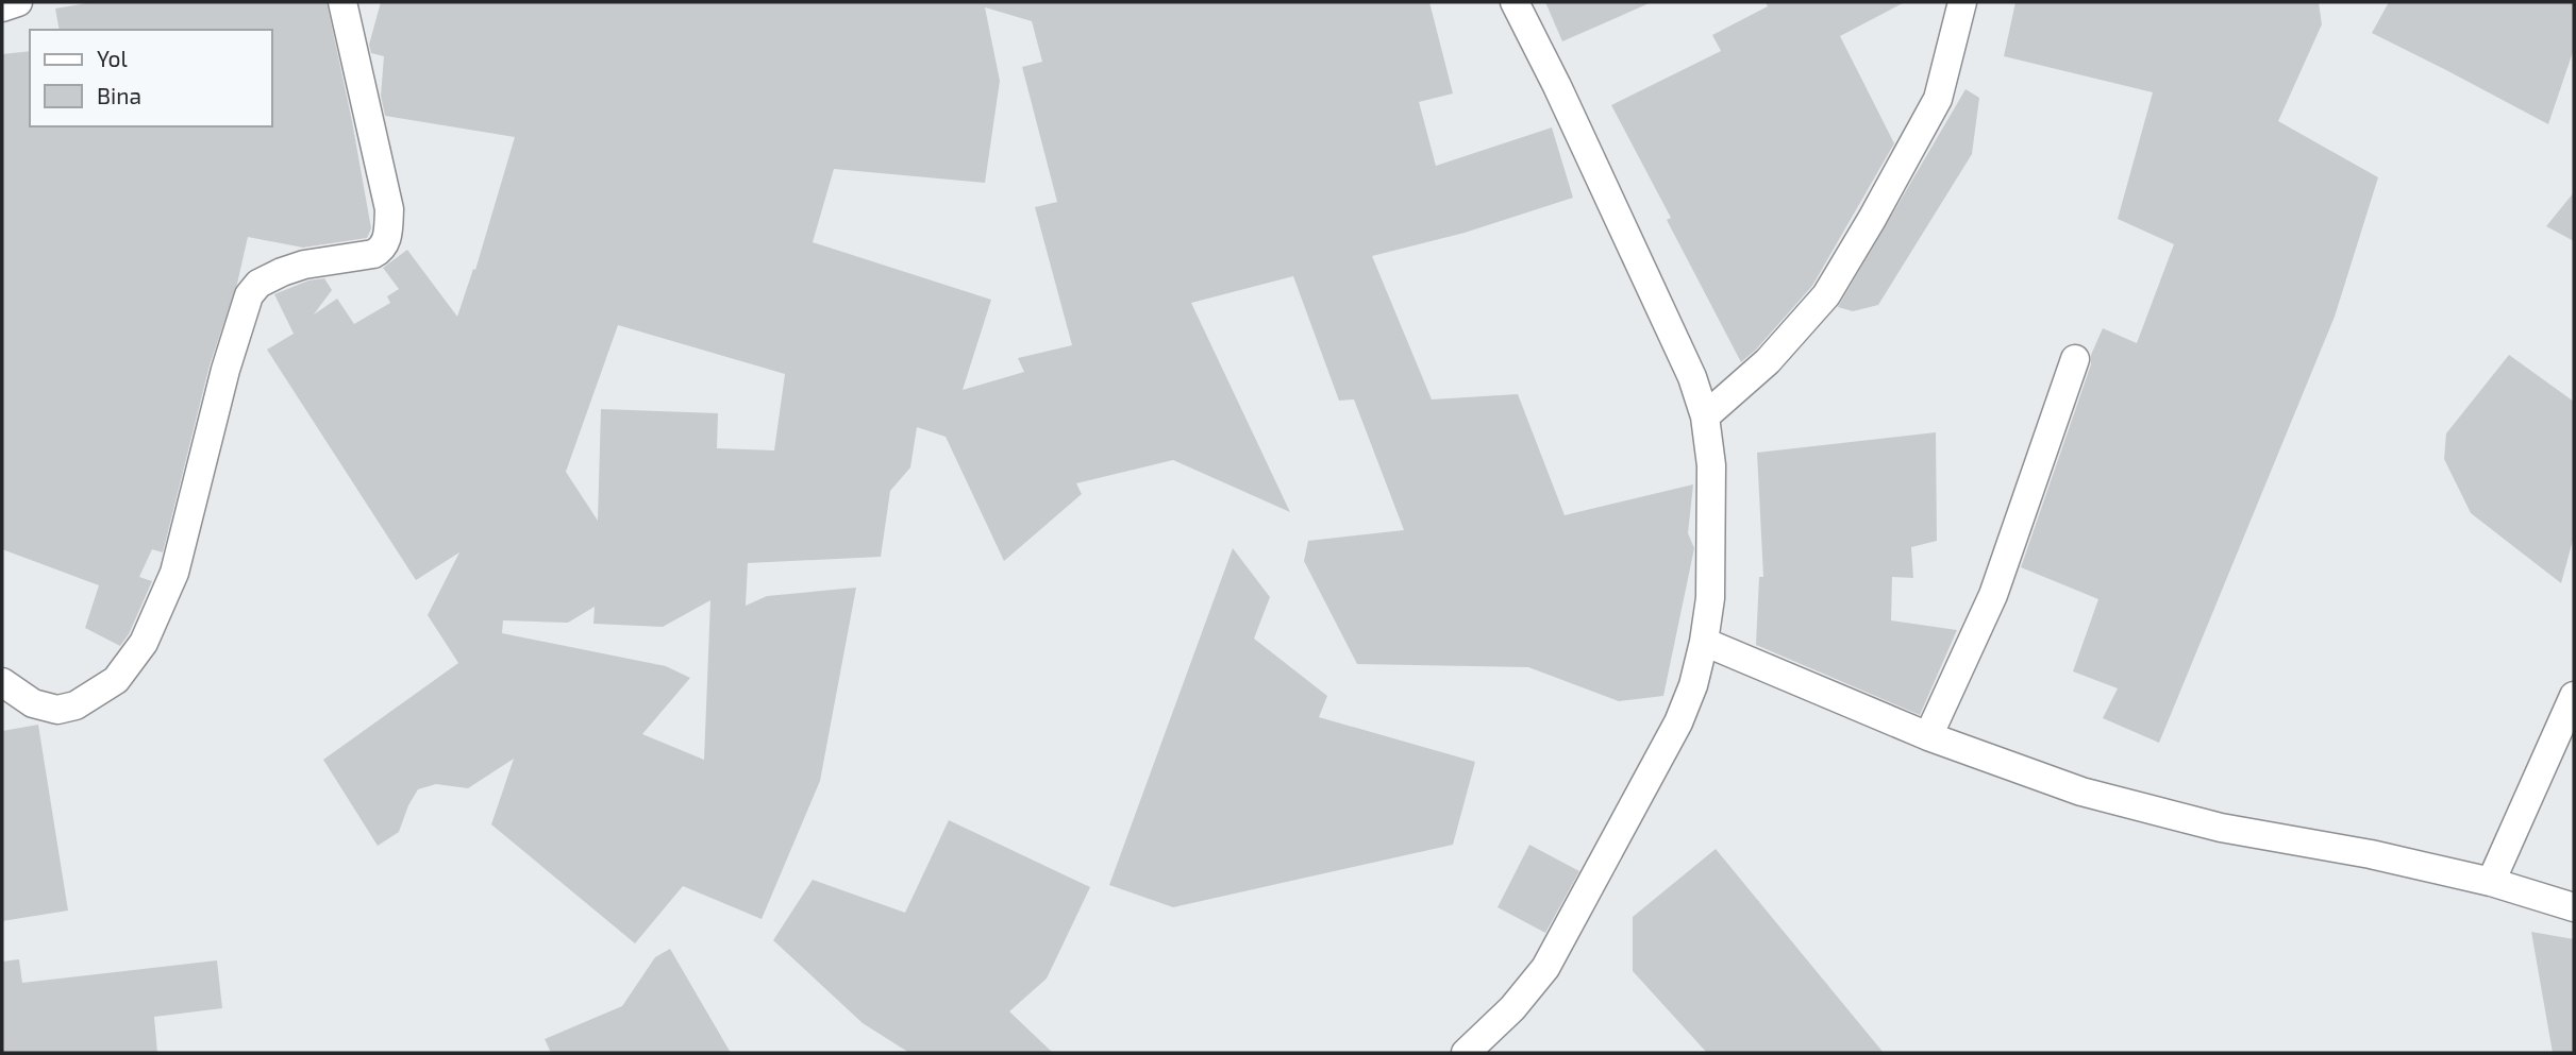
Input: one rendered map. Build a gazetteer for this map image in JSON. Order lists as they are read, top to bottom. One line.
{"legend":["Yol","Bina"]}
